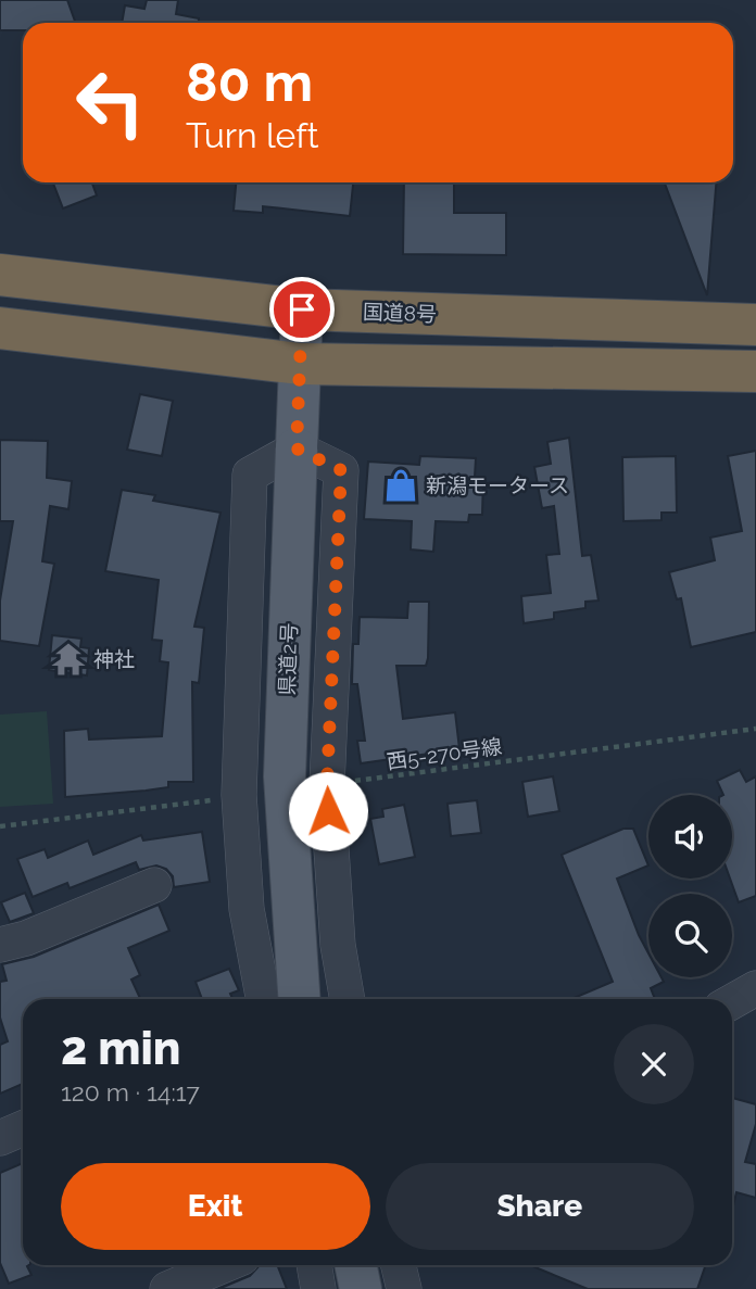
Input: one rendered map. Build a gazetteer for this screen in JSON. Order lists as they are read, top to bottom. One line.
{"streets":{"highway":["国道8号"],"main road":["県道2号"],"path":["西5-270号線"]},"crossings":[["国道8号","県道2号"]],"places":{"shop":["新潟モータース"],"temple":["神社"]},"page":{"turn":["80 m","Turn left"],"heading":["2 min","120 m · 14:17"],"buttons":["Exit","Share"]}}
